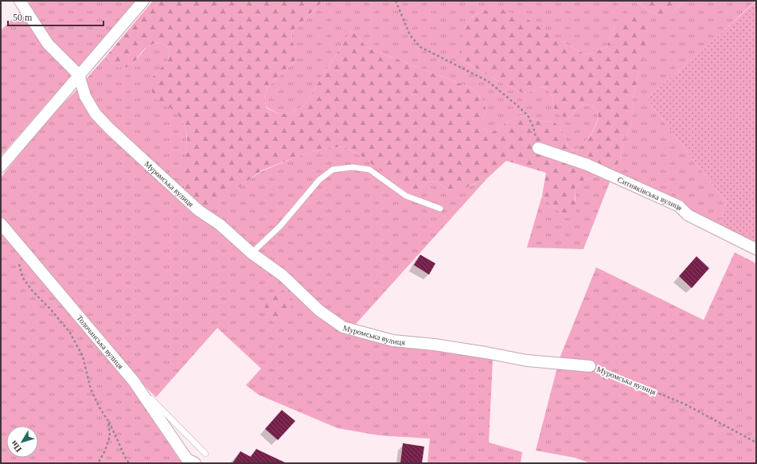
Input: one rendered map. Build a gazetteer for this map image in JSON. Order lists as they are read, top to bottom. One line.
{"streets":{"street":["Муромська вулиця","Ситняківська вулиця","Толочанська вулиця"]},"scale_bar":"50 m","north":"bottom left"}
